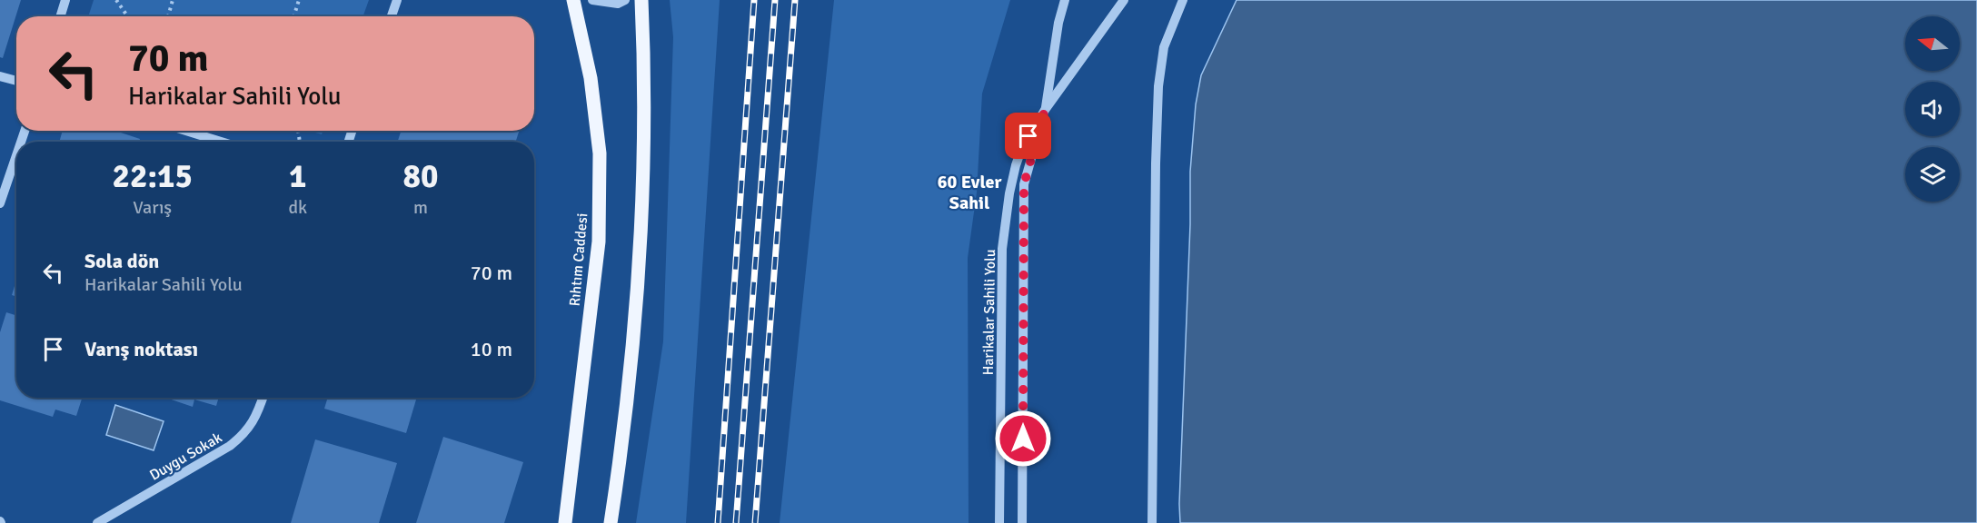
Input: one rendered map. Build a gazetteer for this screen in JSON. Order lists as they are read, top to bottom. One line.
{"streets":{"main road":["Rıhtım Caddesi"],"street":["Harikalar Sahili Yolu","Duygu Sokak"]},"districts":["60 Evler Sahil"],"north":"left","page":{"turn":["70 m","Harikalar Sahili Yolu"],"eta":["22:15","Varış","1","dk","80","m"],"list":[{"name":"Sola dön","note":"Harikalar Sahili Yolu","value":"70 m"},{"name":"Varış noktası","value":"10 m"}]}}
